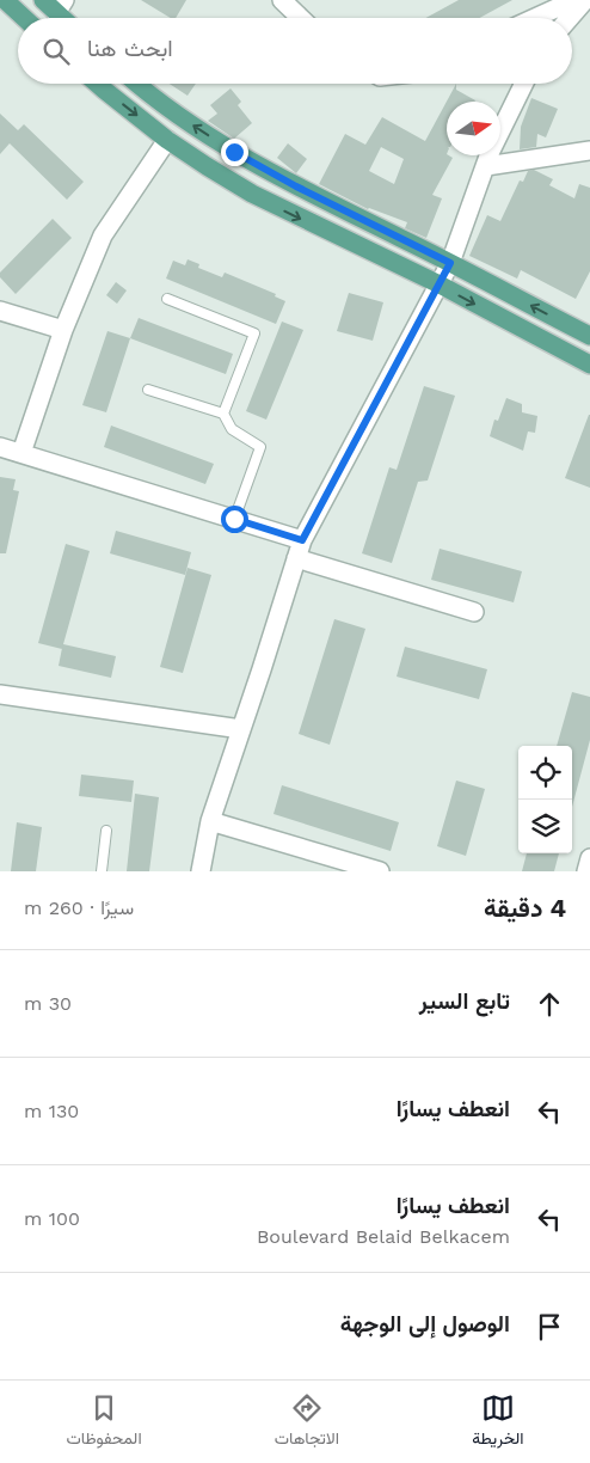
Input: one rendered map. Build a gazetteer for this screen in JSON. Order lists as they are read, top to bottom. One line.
{"north":"right","page":{"search":"ابحث هنا","heading":["4 دقيقة","سيرًا · 260 m"],"list":[["تابع السير","30 m"],["انعطف يسارًا","130 m"],["انعطف يسارًا","Boulevard Belaid Belkacem","100 m"],"الوصول إلى الوجهة"],"nav":["الخريطة","الاتجاهات","المحفوظات"]}}
